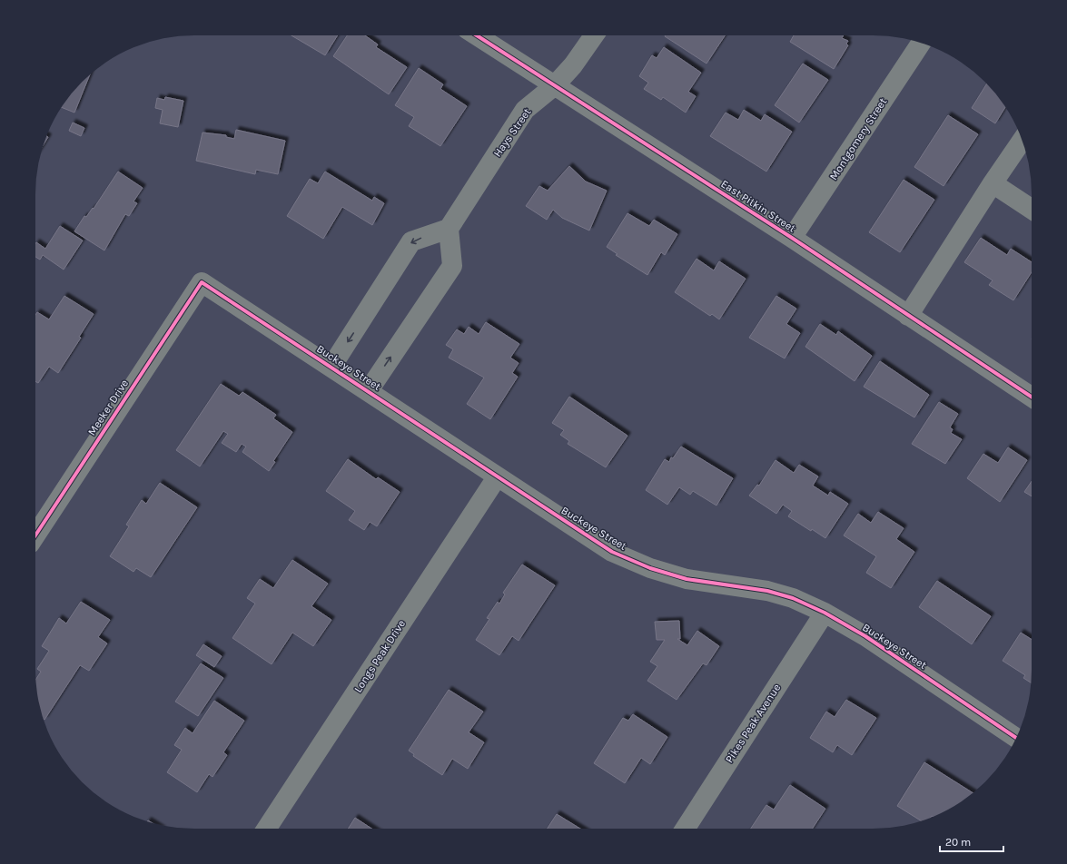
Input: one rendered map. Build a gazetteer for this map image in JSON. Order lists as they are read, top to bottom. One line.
{"streets":{"street":["Hays Street","Montgomery Street","East Pitkin Street","Buckeye Street","Meeker Drive","Longs Peak Drive","Pikes Peak Avenue"]},"crossings":[["Hays Street","East Pitkin Street"],["Montgomery Street","East Pitkin Street"],["Buckeye Street","Meeker Drive"],["Buckeye Street","Longs Peak Drive"],["Buckeye Street","Pikes Peak Avenue"]],"scale_bar":"20 m"}
